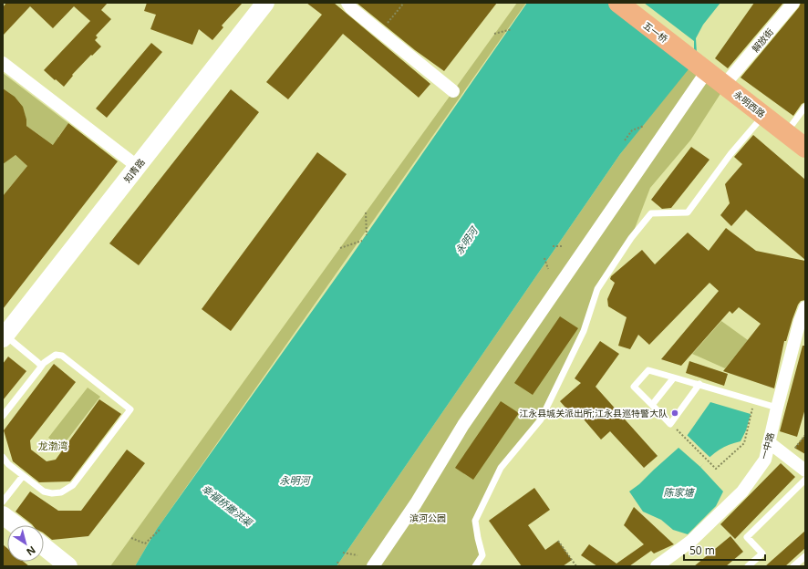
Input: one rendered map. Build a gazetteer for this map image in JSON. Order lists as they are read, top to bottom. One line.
{"streets":{"main road":["五一桥","永明西路","知青路"],"street":["解放街","一中路"]},"crossings":[["五一桥","永明西路"],["解放街","永明西路"]],"districts":["龙渤湾"],"water":["永明河","陈家塘","幸福桥撇洪渠"],"parks":["滨河公园"],"places":["江永县城关派出所;江永县巡特警大队"],"scale_bar":"50 m","north":"bottom right"}
